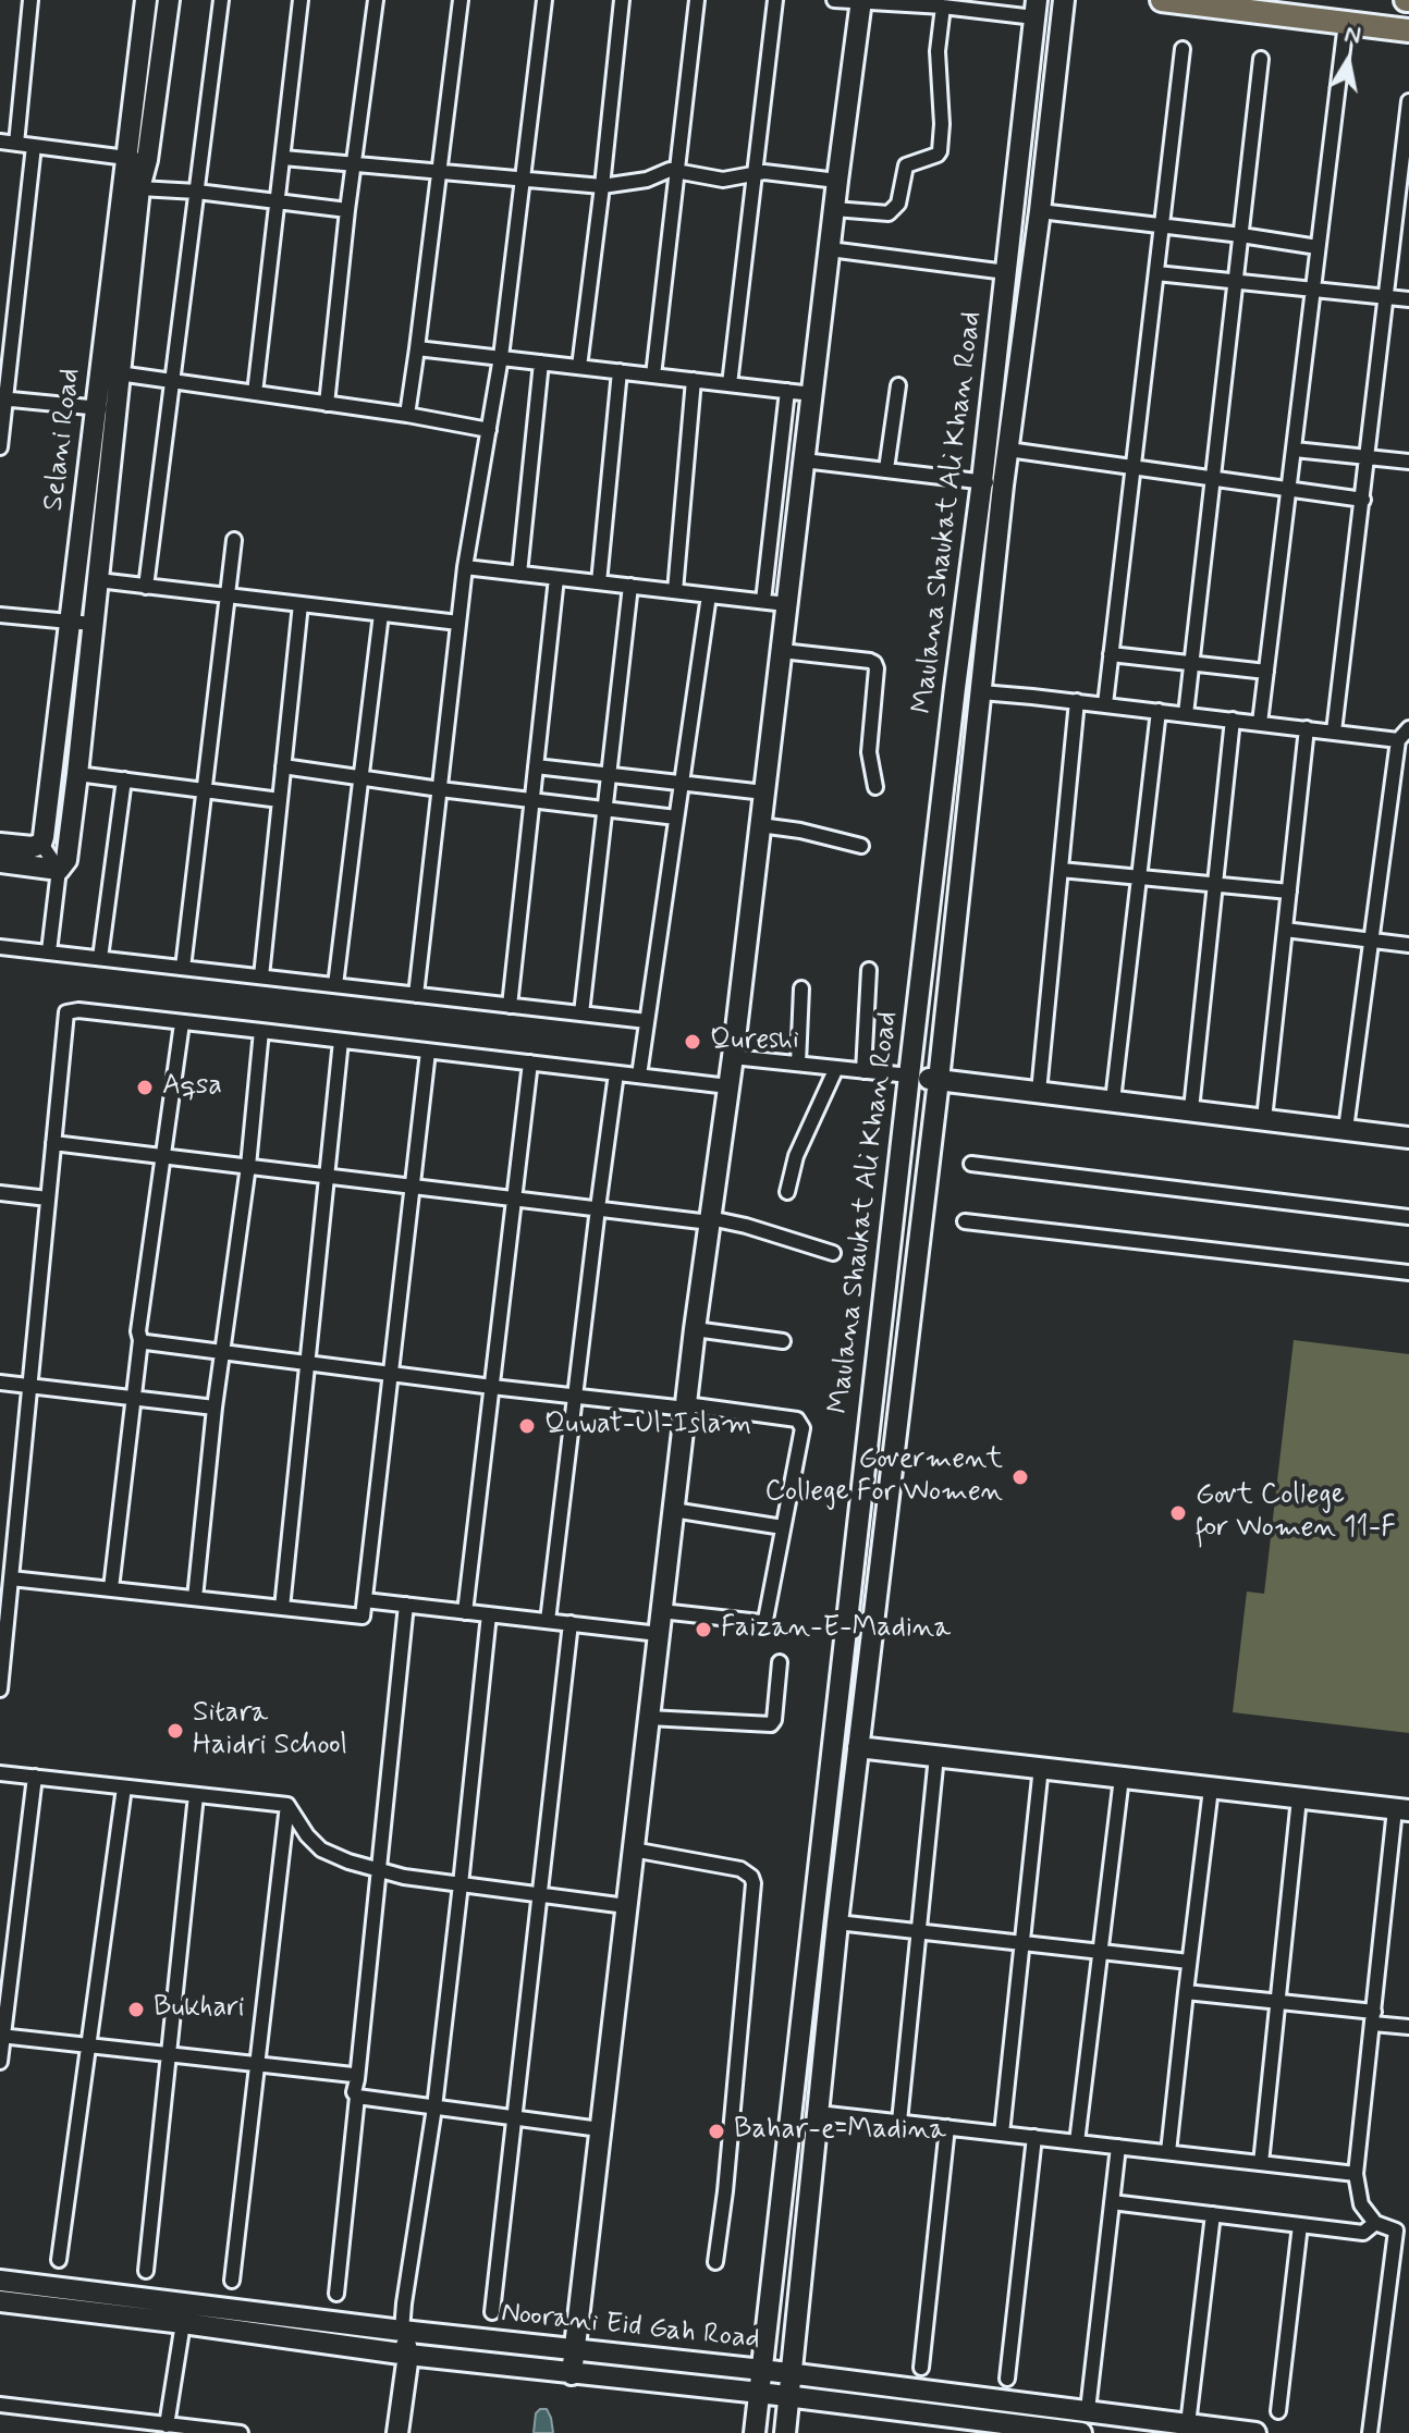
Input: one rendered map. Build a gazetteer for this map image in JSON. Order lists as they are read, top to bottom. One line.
{"streets":{"main road":["Selani Road","Maulana Shaukat Ali Khan Road","Noorani Eid Gah Road"]},"crossings":[["Maulana Shaukat Ali Khan Road","Noorani Eid Gah Road"]],"places":["Qureshi","Aqsa","Quwat-Ul-Islam","Goverment College For Women","Govt College for Women 11-F","Faizan-E-Madina","Sitara Haidri School","Bukhari","Bahar-e-Madina"],"north":"top"}
